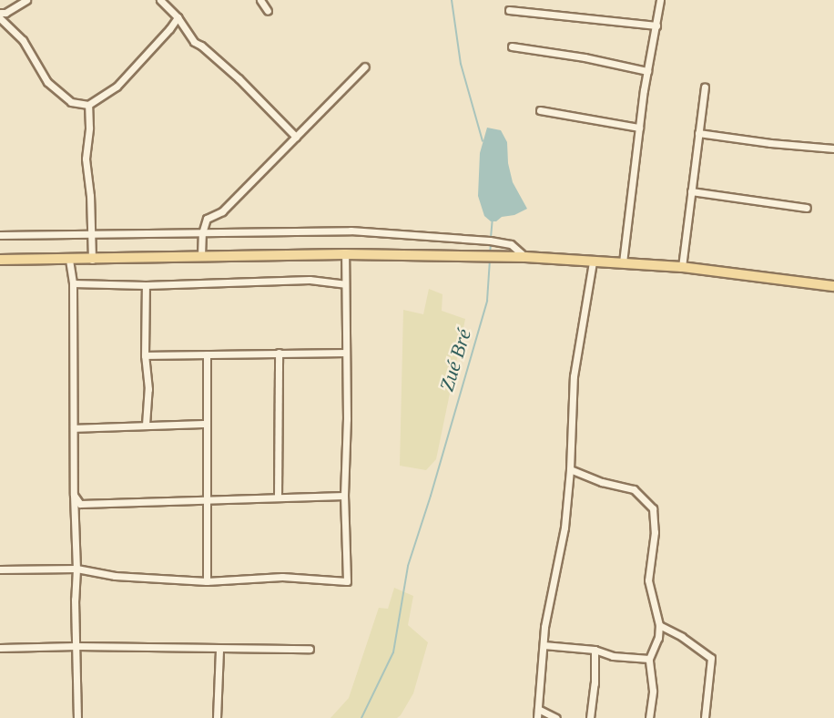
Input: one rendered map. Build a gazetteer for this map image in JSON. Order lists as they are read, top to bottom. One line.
{"water":["Zué Bré"]}
